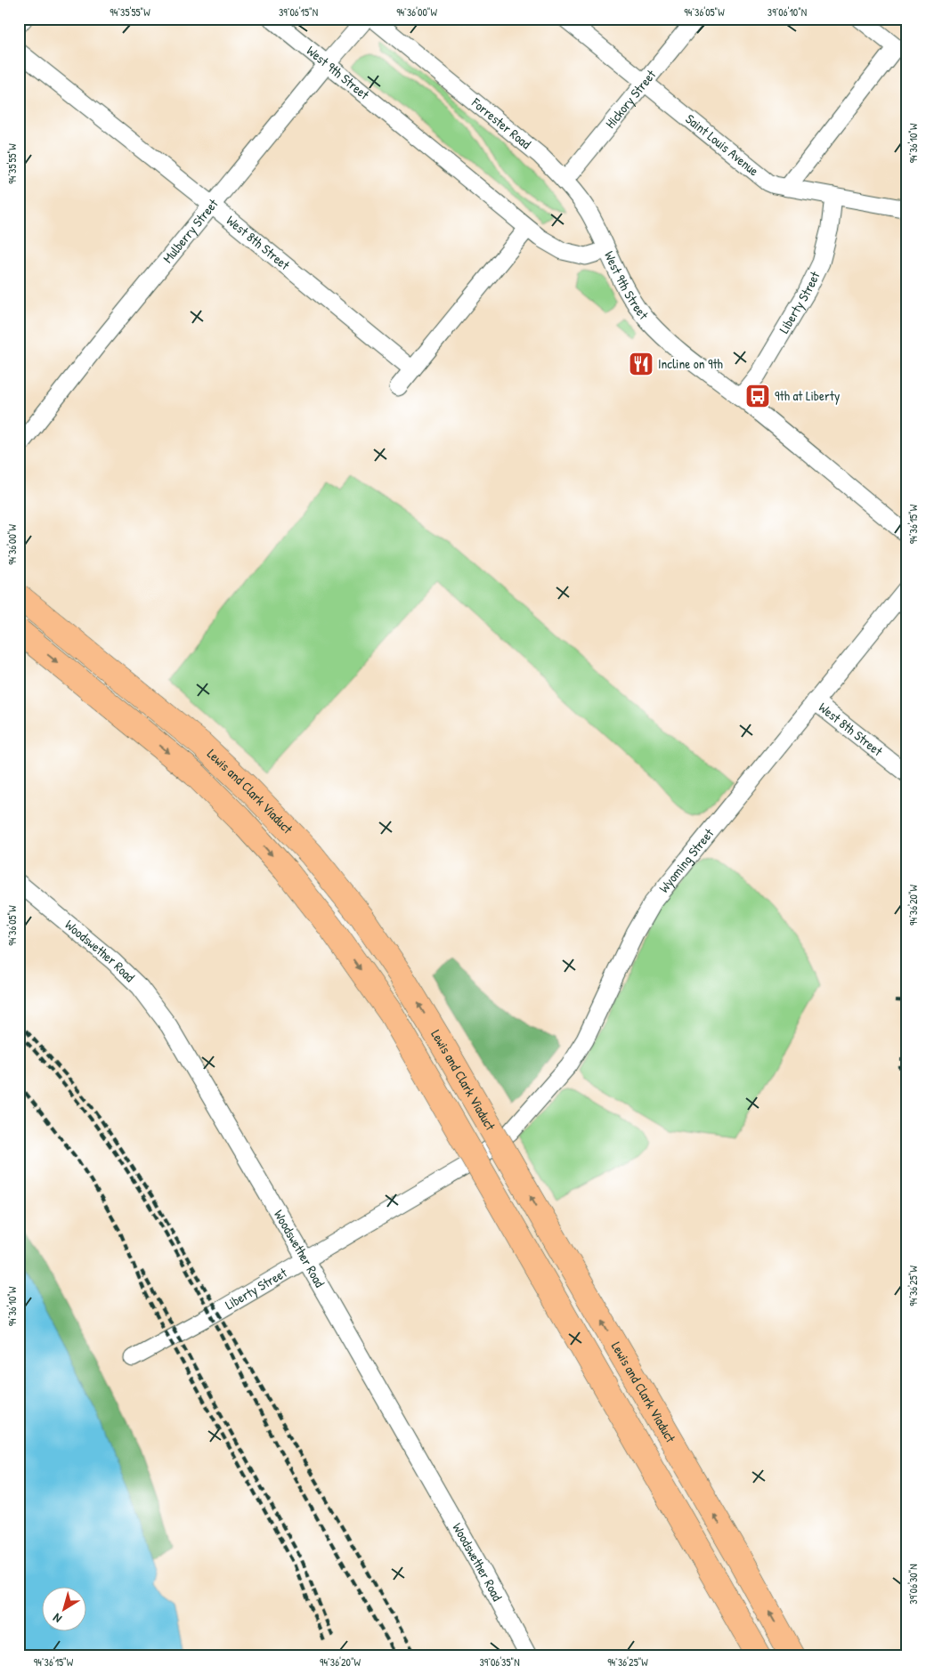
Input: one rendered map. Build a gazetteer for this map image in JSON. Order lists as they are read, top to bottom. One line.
{"streets":{"highway":["Lewis and Clark Viaduct"],"street":["West 9th Street","Hickory Street","Forrester Road","Saint Louis Avenue","Mulberry Street","West 8th Street","Liberty Street","Wyoming Street","Woodswether Road"]},"crossings":[["West 9th Street","Forrester Road"],["West 9th Street","Mulberry Street"],["West 9th Street","Liberty Street"],["Hickory Street","Forrester Road"],["Hickory Street","Saint Louis Avenue"],["Saint Louis Avenue","Liberty Street"],["Mulberry Street","West 8th Street"],["West 8th Street","Wyoming Street"],["Liberty Street","Wyoming Street"],["Liberty Street","Woodswether Road"]],"places":{"restaurant":["Incline on 9th"],"bus stop":["9th at Liberty"]},"north":"bottom left","coordinates":["94°35'55\"W","39°06'15\"N","94°36'00\"W","94°36'05\"W","39°06'10\"N","94°36'10\"W","94°36'15\"W","94°36'20\"W","94°36'25\"W","39°06'30\"N","39°06'35\"N"]}
